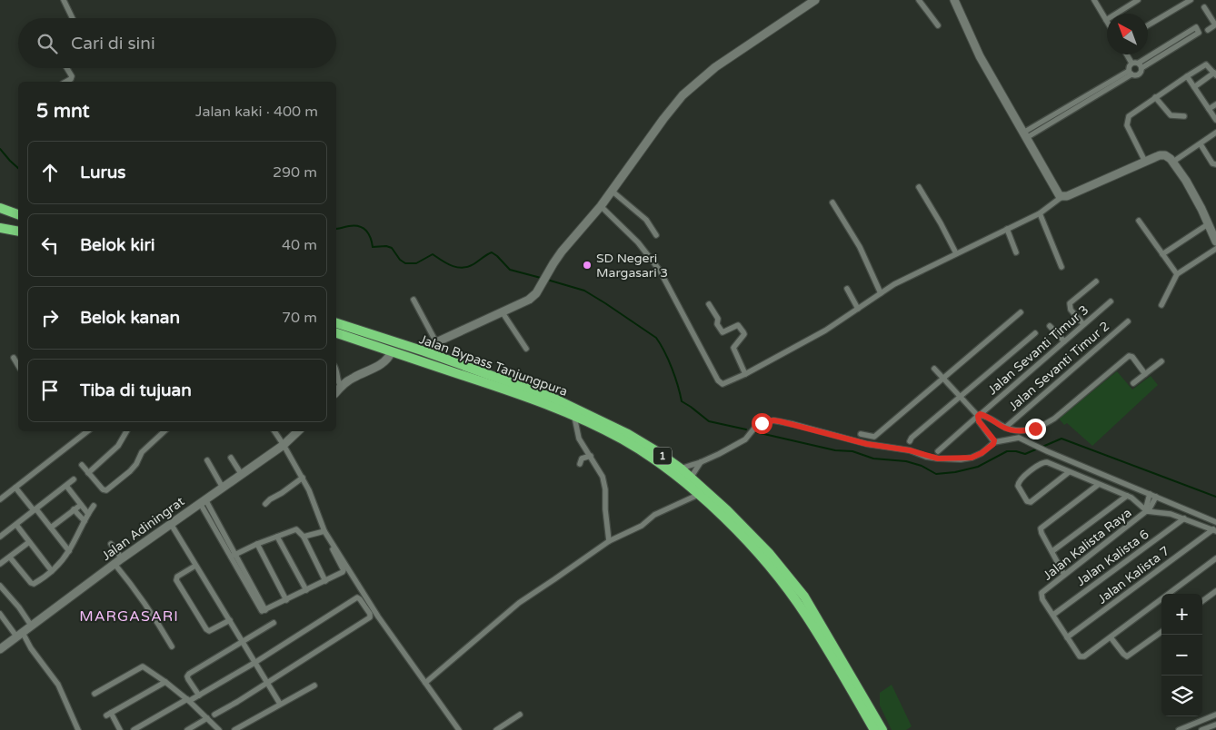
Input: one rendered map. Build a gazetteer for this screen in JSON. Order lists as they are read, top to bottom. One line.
{"streets":{"highway":["Jalan Bypass Tanjungpura","1"],"street":["Jalan Sevanti Timur 3","Jalan Sevanti Timur 2","Jalan Adiningrat","Jalan Kalista Raya","Jalan Kalista 6","Jalan Kalista 7"]},"crossings":[["Jalan Kalista Raya","Jalan Kalista 6"]],"districts":["MARGASARI"],"places":["SD Negeri Margasari 3"],"north":"top left","page":{"search":"Cari di sini","heading":["5 mnt","Jalan kaki · 400 m"],"list":[["Lurus","290 m"],["Belok kiri","40 m"],["Belok kanan","70 m"],"Tiba di tujuan"],"map_buttons":["+","−"]}}
